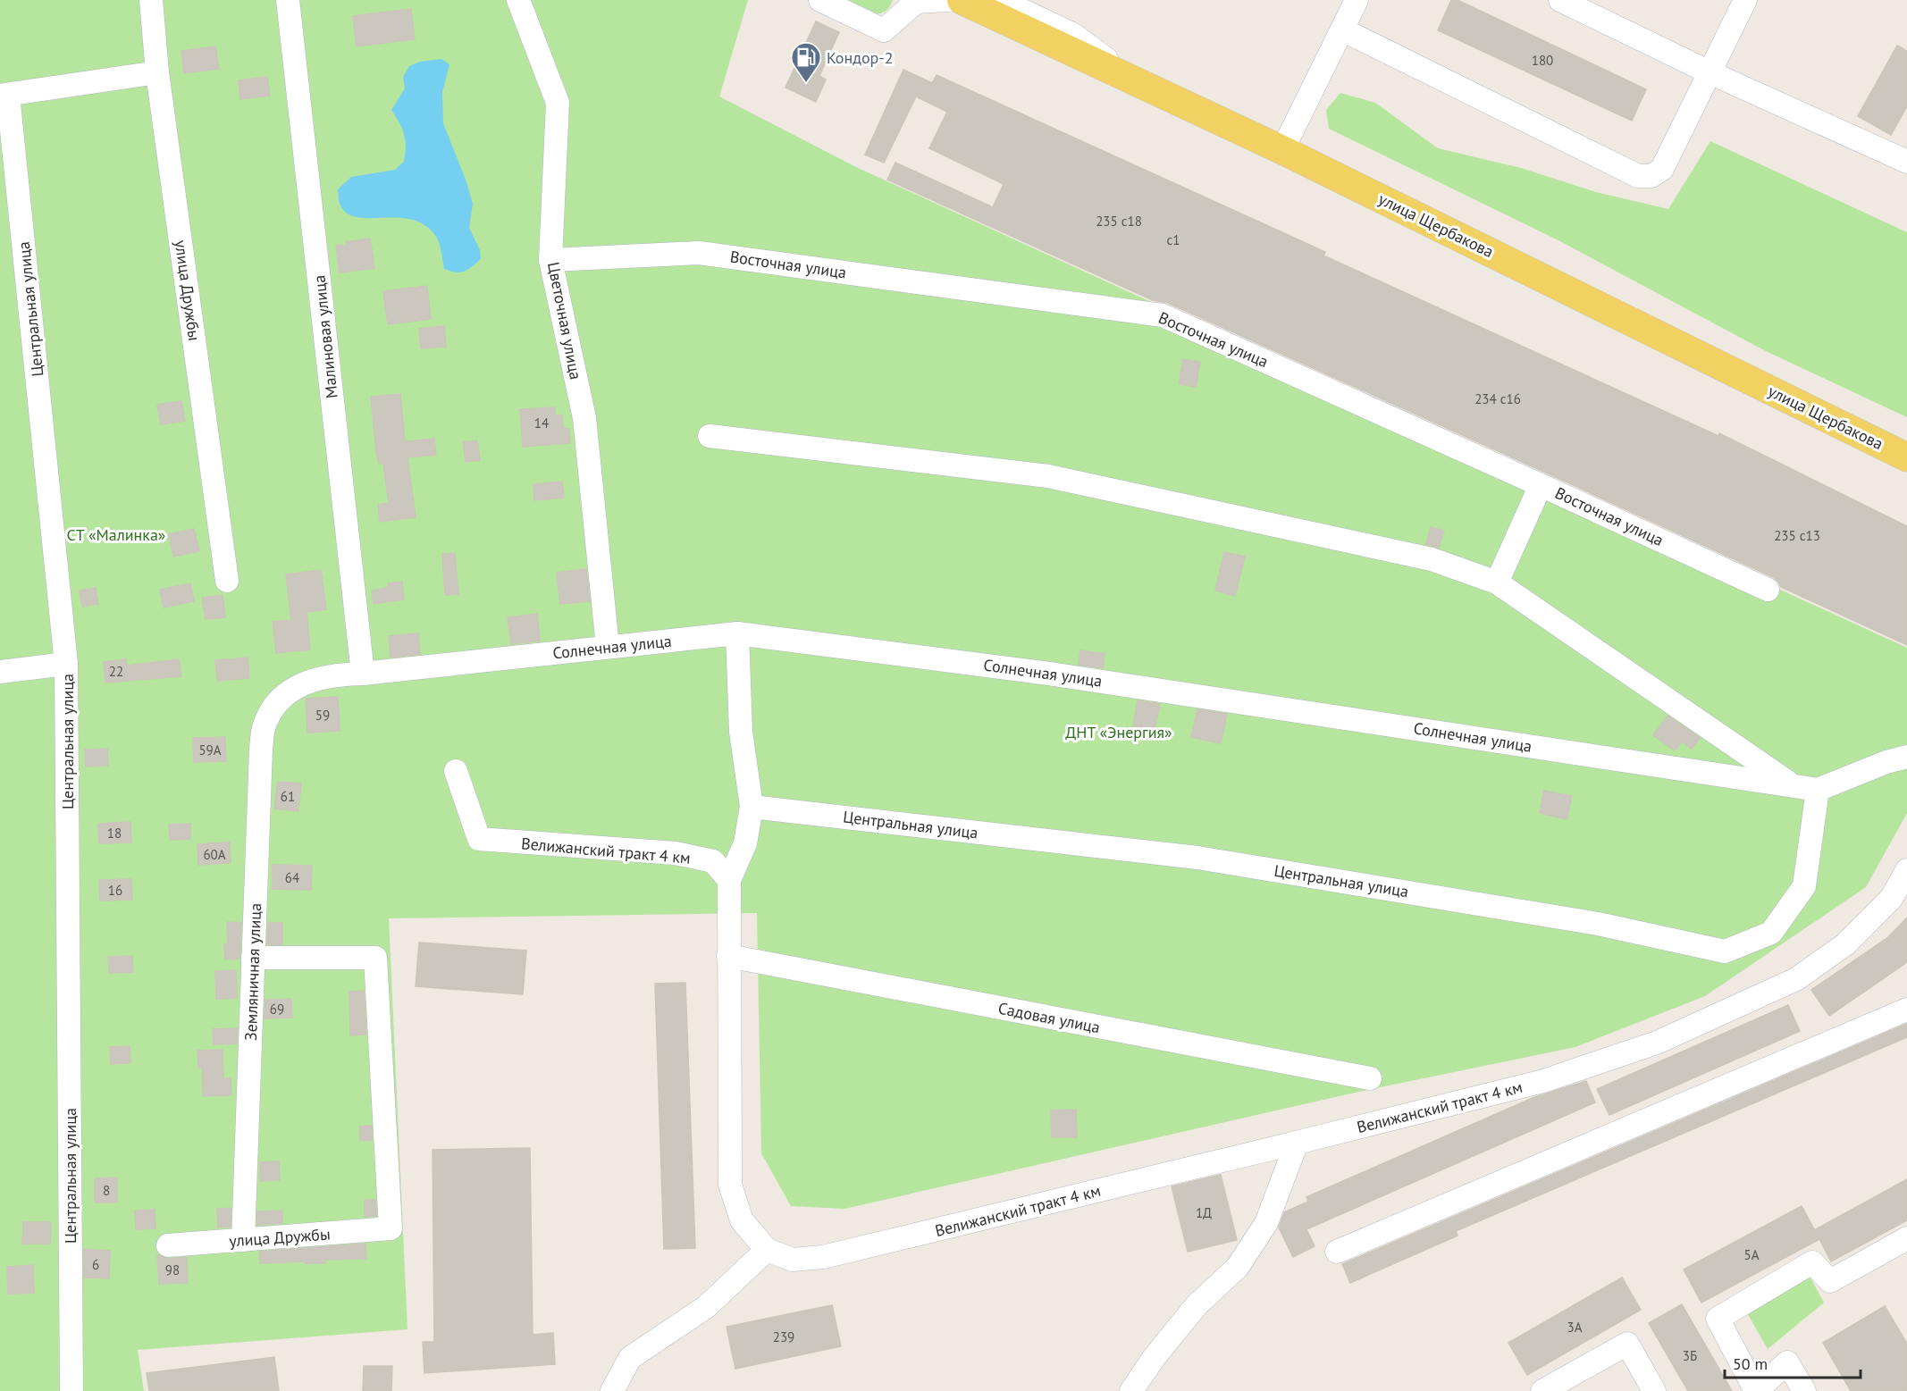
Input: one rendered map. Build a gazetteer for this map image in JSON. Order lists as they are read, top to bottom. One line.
{"streets":{"main road":["улица Щербакова"],"street":["Восточная улица","улица Дружбы","Центральная улица","Цветочная улица","Малиновая улица","Солнечная улица","Велижанский тракт 4 км","Земляничная улица","Садовая улица"]},"crossings":[["Восточная улица","Цветочная улица"],["улица Дружбы","Земляничная улица"],["Центральная улица","Солнечная улица"],["Цветочная улица","Солнечная улица"],["Малиновая улица","Солнечная улица"],["Солнечная улица","Земляничная улица"],["Велижанский тракт 4 км","Садовая улица"]],"parks":["CТ «Малинка»","ДНТ «Энергия»"],"places":{"fuel station":["Кондор-2"]},"house_numbers":["180","235 с18","с1","234 с16","14","235 с13","22","59","59А","61","18","60А","64","16","69","8","1Д","5А","6","98","3А","239","3Б"],"scale_bar":"50 m"}
